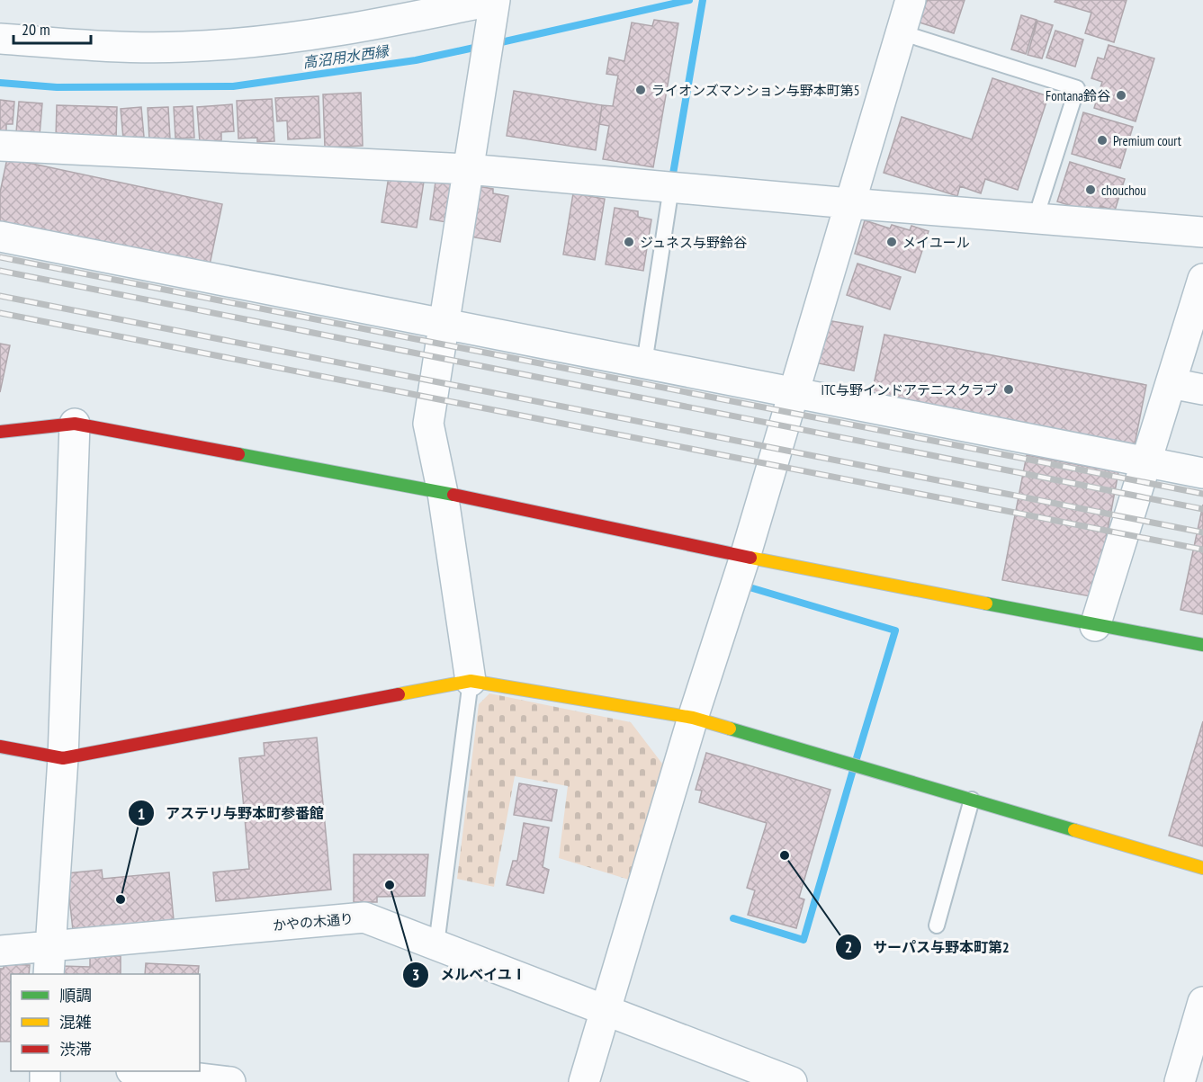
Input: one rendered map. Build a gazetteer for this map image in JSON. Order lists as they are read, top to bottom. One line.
{"streets":{"street":["かやの木通り"]},"water":["高沼用水西縁"],"places":["ライオンズマンション与野本町第5","Fontana鈴谷","Premium court","chouchou","ジュネス与野鈴谷","メイユール","ITC与野インドアテニスクラブ","サーパス与野本町第2","メルベイユⅠ","アステリ与野本町参番館"],"legend":["順調","混雑","渋滞"],"scale_bar":"20 m"}
